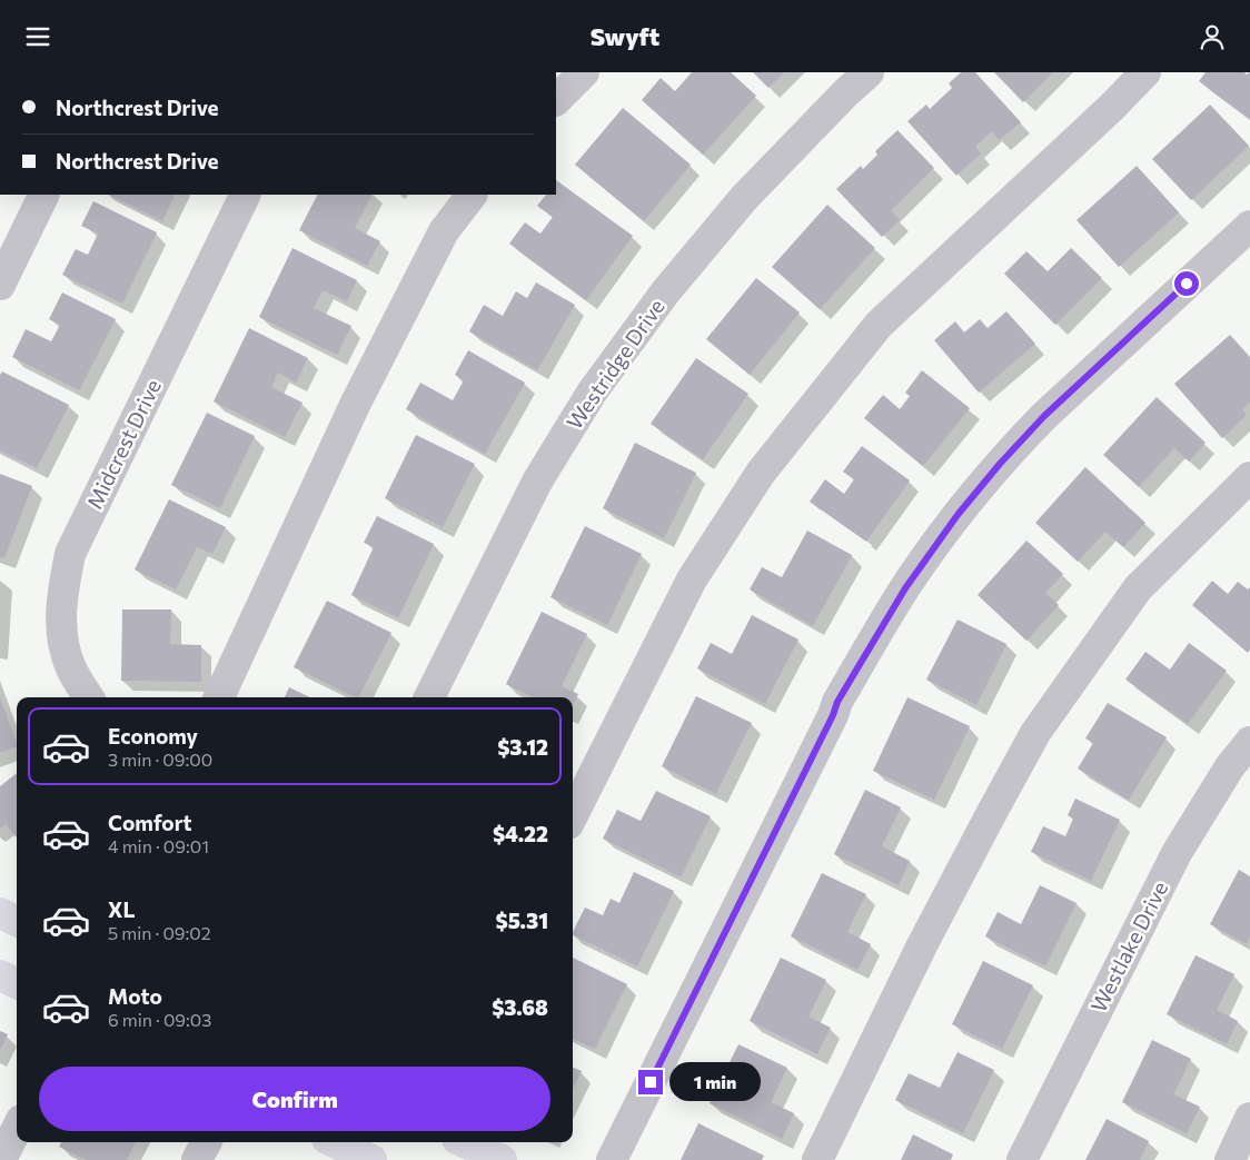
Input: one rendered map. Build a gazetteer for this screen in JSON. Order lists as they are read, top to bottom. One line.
{"streets":{"street":["Westridge Drive","Midcrest Drive","Westlake Drive"]},"page":{"header":"Swyft","banner":["Northcrest Drive","Northcrest Drive"],"list":[{"name":"Economy","note":"3 min · 09:00","value":"$3.12"},{"name":"Comfort","note":"4 min · 09:01","value":"$4.22"},{"name":"XL","note":"5 min · 09:02","value":"$5.31"},{"name":"Moto","note":"6 min · 09:03","value":"$3.68"}],"buttons":"Confirm","bubble":"1 min"}}
